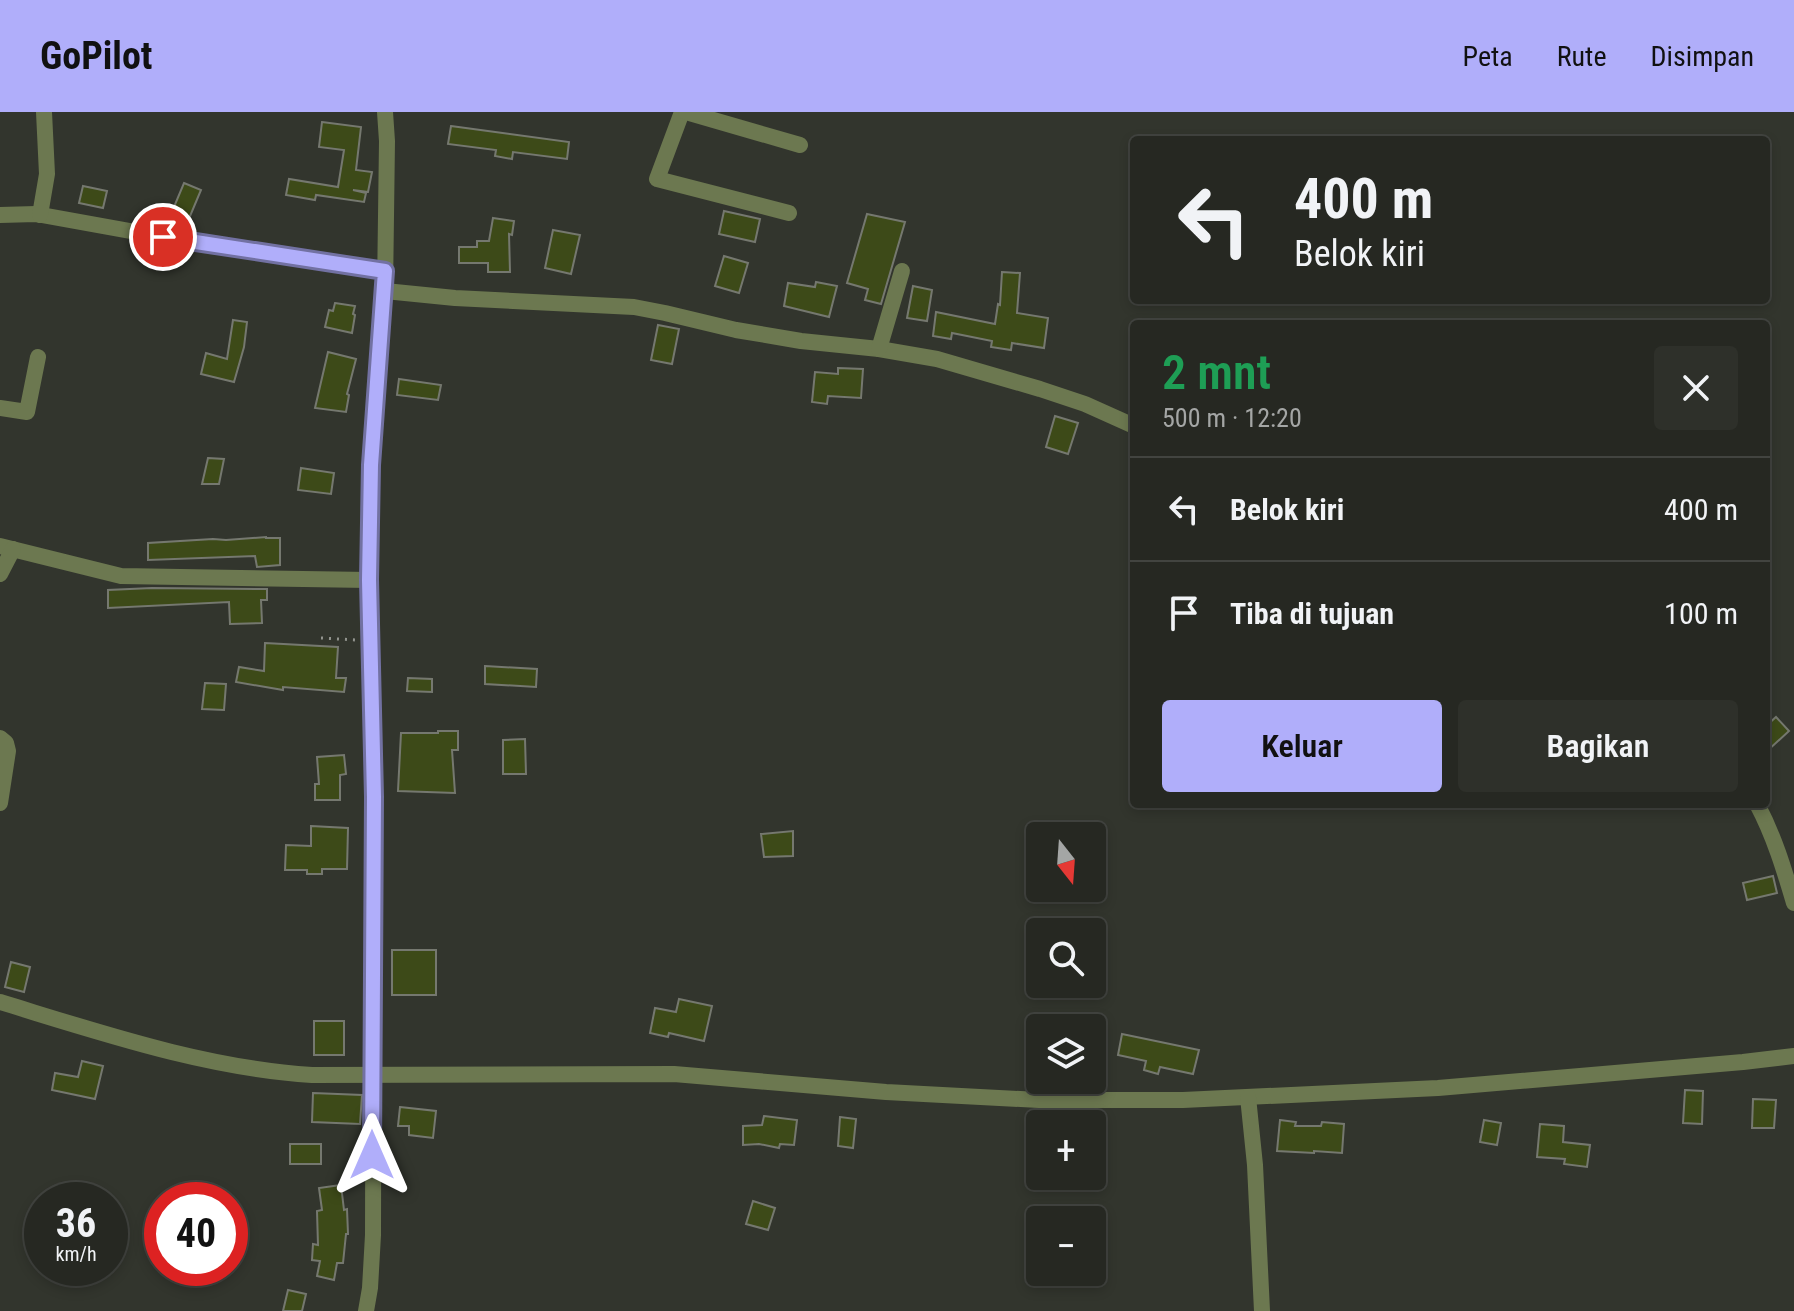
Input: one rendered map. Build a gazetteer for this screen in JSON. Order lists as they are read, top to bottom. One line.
{"north":"bottom","page":{"header":"GoPilot","nav":["Peta","Rute","Disimpan"],"turn":["400 m","Belok kiri"],"heading":["2 mnt","500 m · 12:20"],"list":[{"name":"Belok kiri","value":"400 m"},{"name":"Tiba di tujuan","value":"100 m"}],"buttons":["Keluar","Bagikan"],"map_buttons":["+","−"],"speed":"36 km/h","limit":"40"}}
